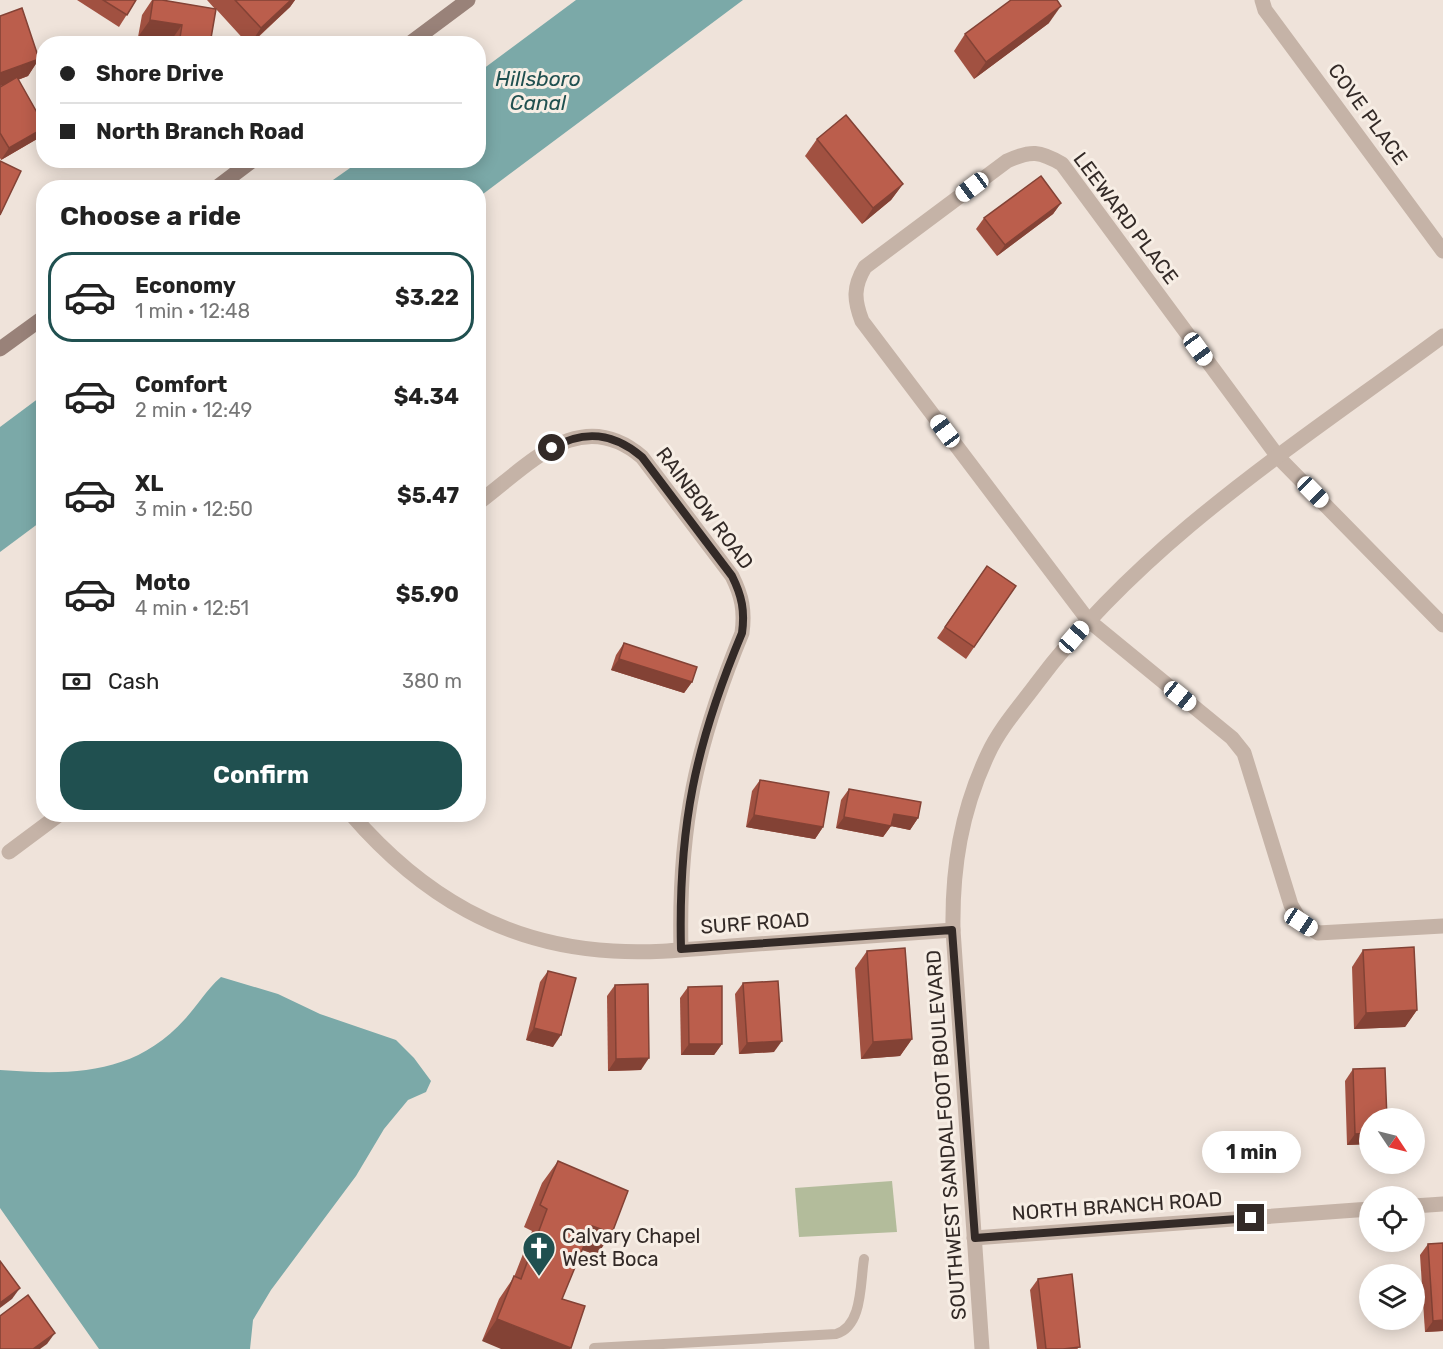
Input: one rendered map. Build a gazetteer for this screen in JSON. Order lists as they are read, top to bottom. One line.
{"streets":{"street":["COVE PLACE","LEEWARD PLACE","RAINBOW ROAD","SURF ROAD","SOUTHWEST SANDALFOOT BOULEVARD","NORTH BRANCH ROAD"]},"crossings":[["LEEWARD PLACE","SOUTHWEST SANDALFOOT BOULEVARD"],["RAINBOW ROAD","SURF ROAD"],["SURF ROAD","SOUTHWEST SANDALFOOT BOULEVARD"],["SOUTHWEST SANDALFOOT BOULEVARD","NORTH BRANCH ROAD"]],"water":["Hillsboro Canal"],"places":{"church":["Calvary Chapel West Boca"]},"north":"bottom right","page":{"banner":["Shore Drive","North Branch Road"],"heading":"Choose a ride","list":[{"name":"Economy","note":"1 min · 12:48","value":"$3.22"},{"name":"Comfort","note":"2 min · 12:49","value":"$4.34"},{"name":"XL","note":"3 min · 12:50","value":"$5.47"},{"name":"Moto","note":"4 min · 12:51","value":"$5.90"}],"pay":["Cash","380 m"],"buttons":"Confirm","bubble":"1 min"}}
